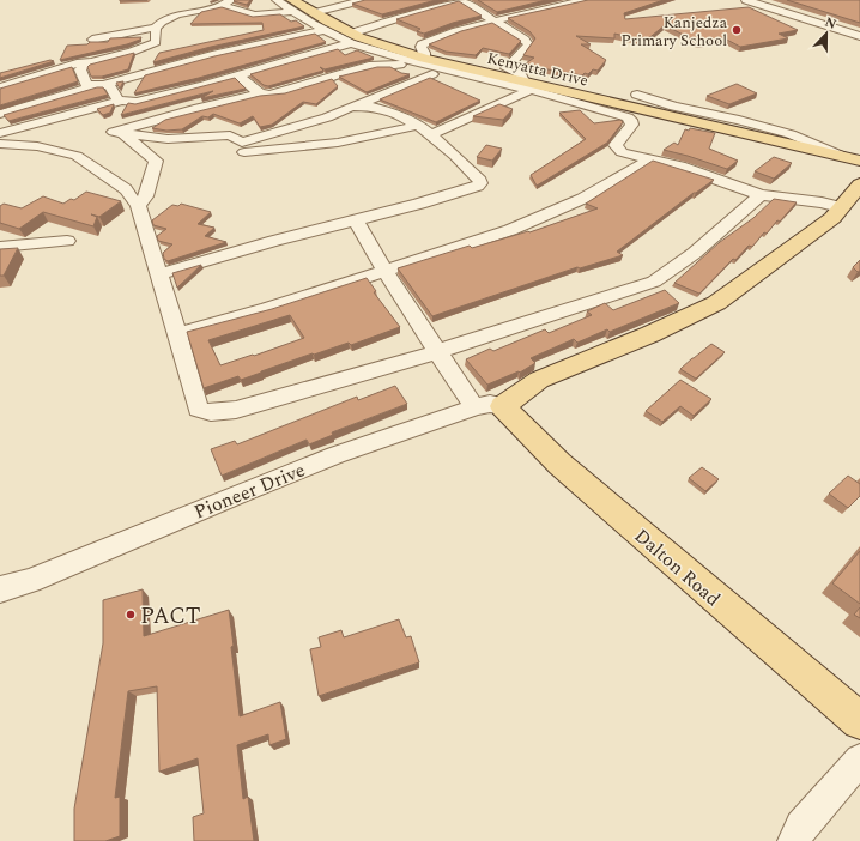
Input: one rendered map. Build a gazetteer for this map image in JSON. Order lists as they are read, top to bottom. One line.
{"streets":{"main road":["Kenyatta Drive","Dalton Road"],"street":["Pioneer Drive"]},"crossings":[["Pioneer Drive","Dalton Road"]],"places":["Kanjedza Primary School","PACT"],"north":"top"}
